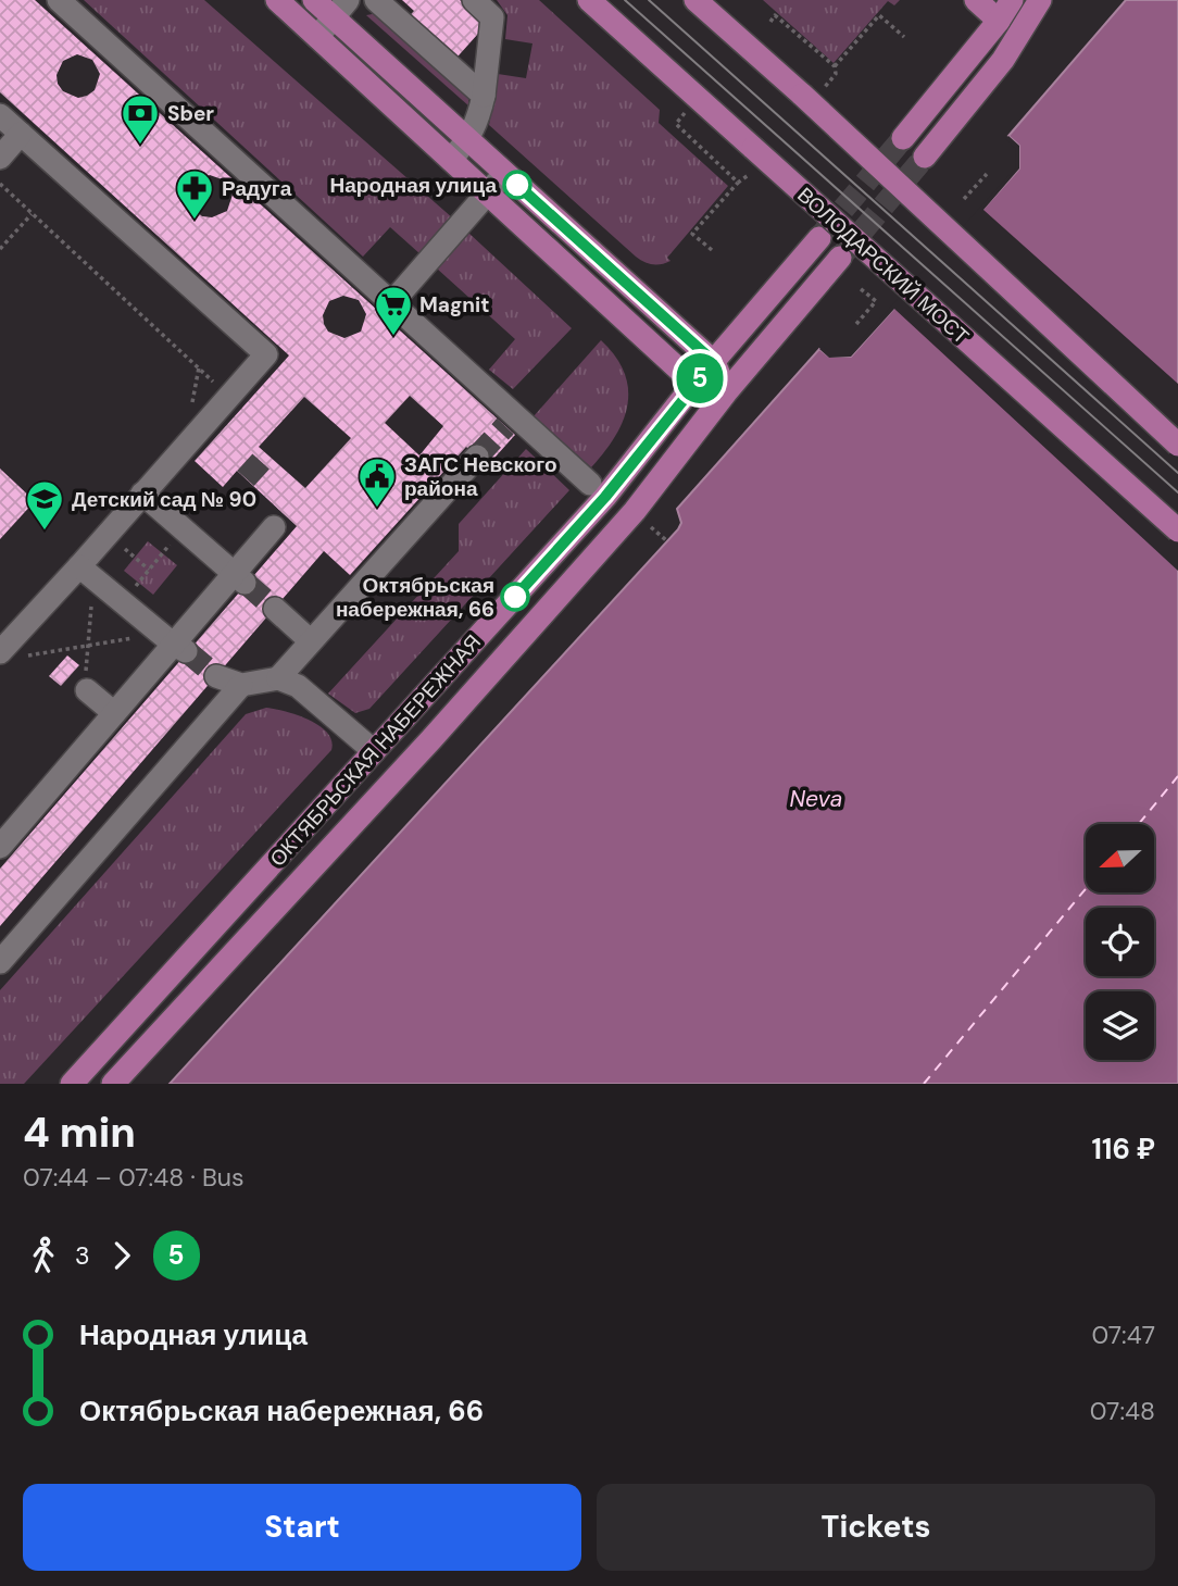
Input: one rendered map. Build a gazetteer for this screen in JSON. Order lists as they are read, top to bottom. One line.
{"streets":{"main road":["ВОЛОДАРСКИЙ МОСТ","ОКТЯБРЬСКАЯ НАБЕРЕЖНАЯ"]},"water":["Neva"],"places":{"bank":["Sber"],"other":["Народная улица","Октябрьская набережная, 66"],"pharmacy":["Радуга"],"supermarket":["Magnit"],"public building":["ЗАГС Невского района"],"school or university":["Детский сад № 90"]},"lines":["bus line 5"],"north":"left","page":{"on_map":"5","heading":["4 min","07:44 – 07:48 · Bus","116 ₽"],"legs":["3","5"],"list":[{"name":"Народная улица","value":"07:47"},{"name":"Октябрьская набережная, 66","value":"07:48"}],"buttons":["Start","Tickets"]}}
